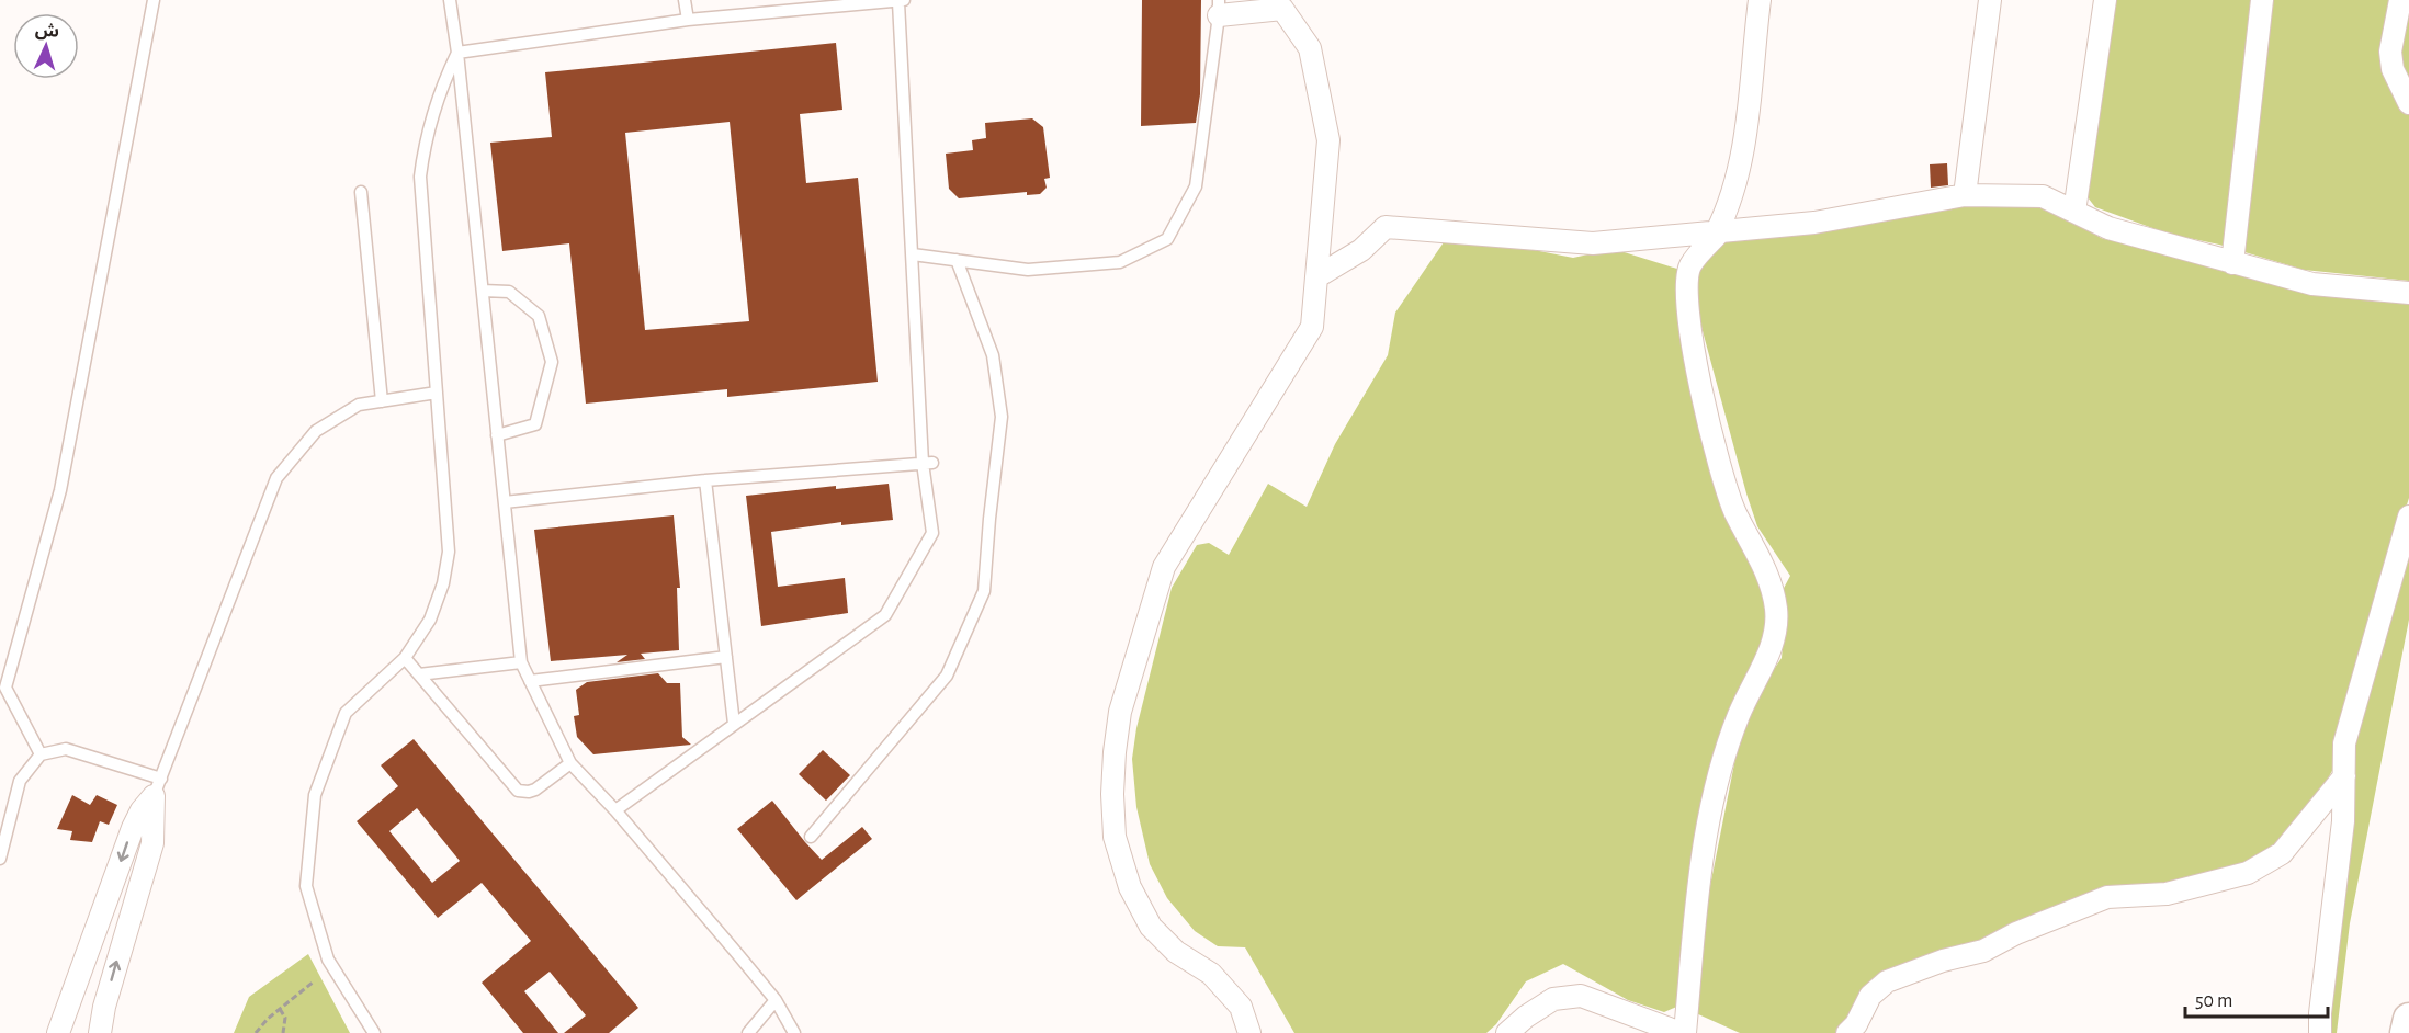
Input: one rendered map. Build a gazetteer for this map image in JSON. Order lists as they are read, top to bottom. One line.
{"scale_bar":"50 m","north":"top"}
